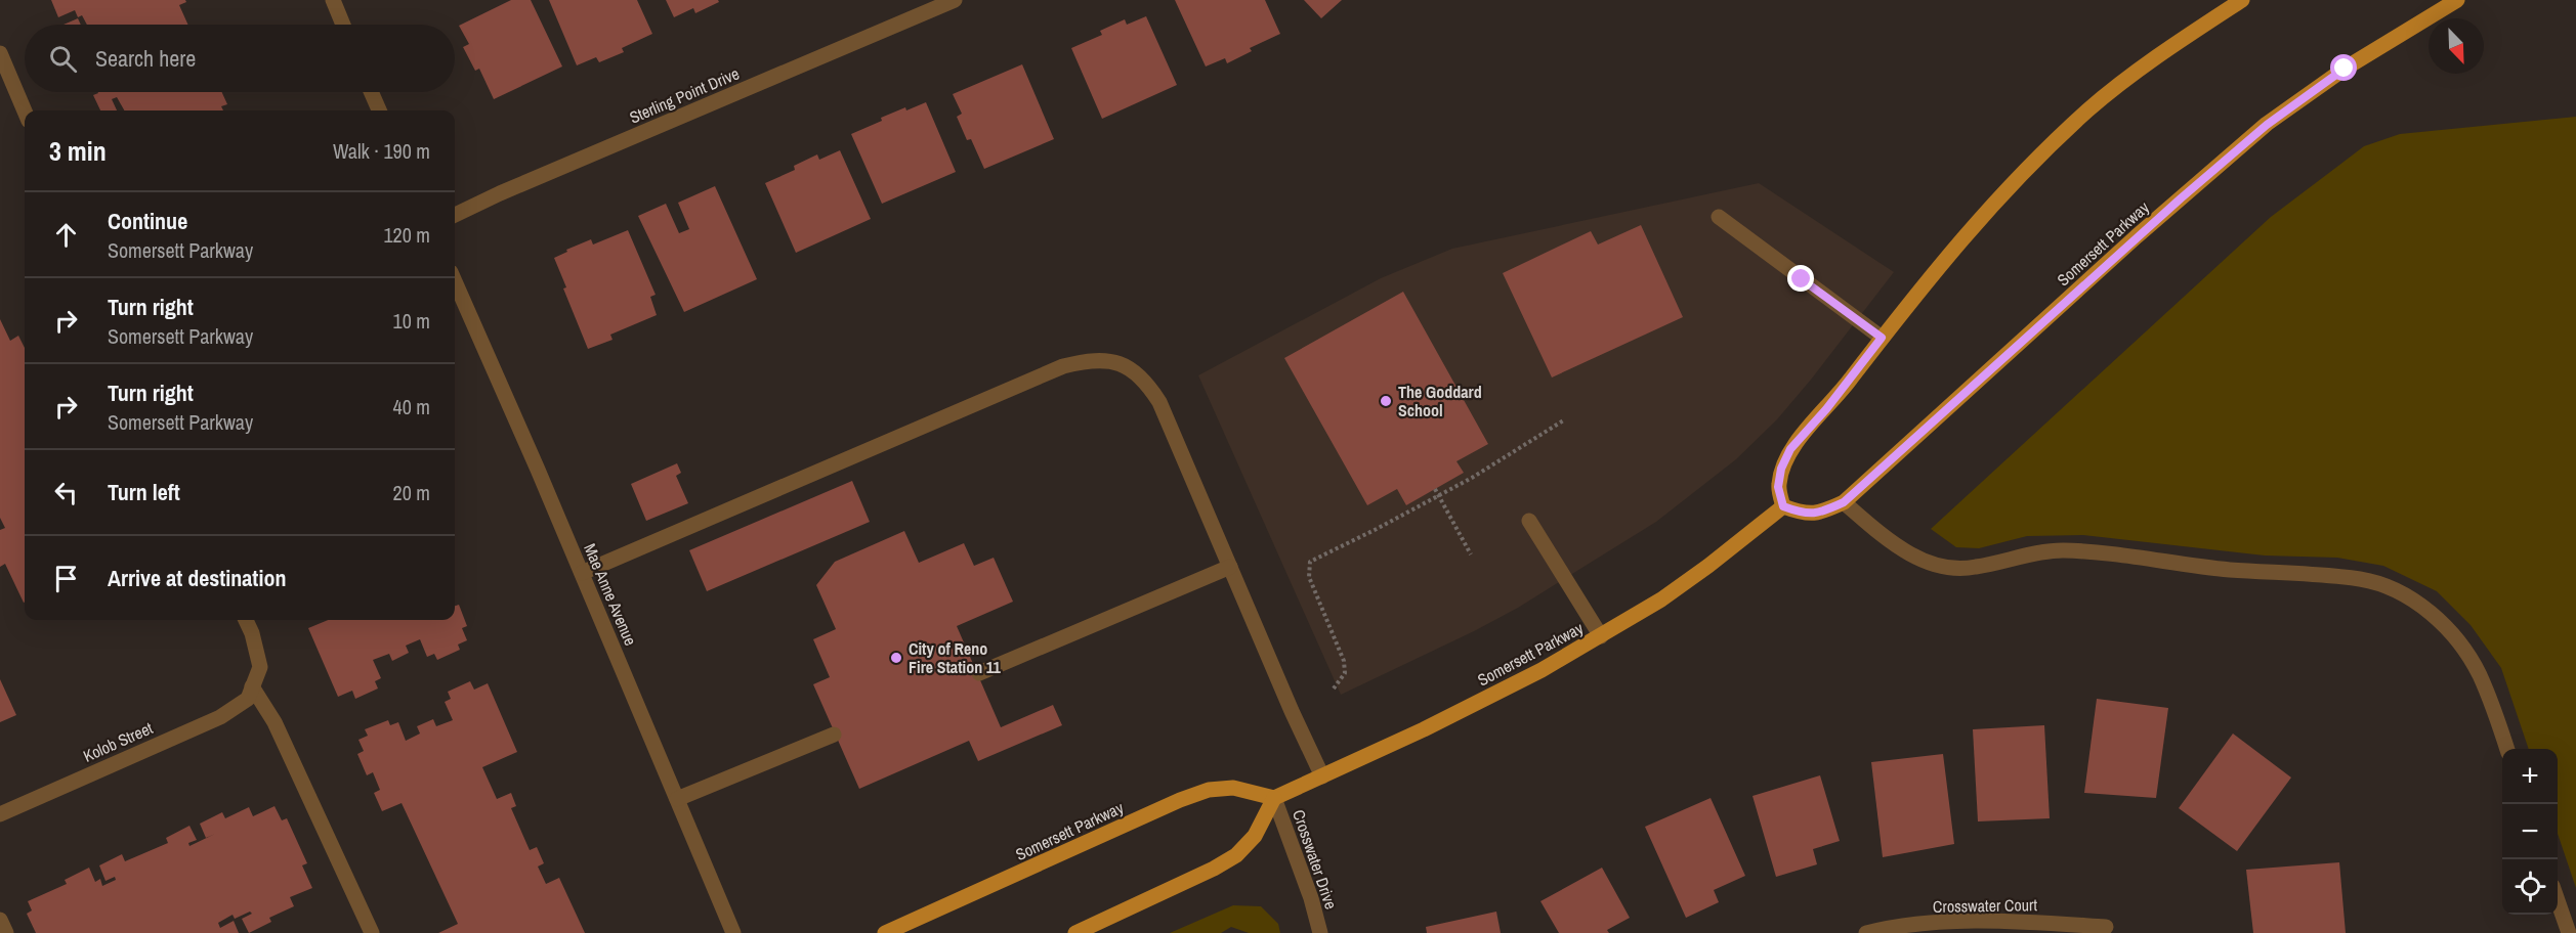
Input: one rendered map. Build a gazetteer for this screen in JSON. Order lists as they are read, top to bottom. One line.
{"streets":{"main road":["Somersett Parkway"],"street":["Sterling Point Drive","Mae Anne Avenue","Kolob Street","Crosswater Drive","Crosswater Court"]},"crossings":[["Somersett Parkway","Crosswater Drive"]],"places":["The Goddard School","City of Reno Fire Station 11"],"north":"bottom right","page":{"search":"Search here","heading":["3 min","Walk · 190 m"],"list":[["Continue","Somersett Parkway","120 m"],["Turn right","Somersett Parkway","10 m"],["Turn right","Somersett Parkway","40 m"],["Turn left","20 m"],"Arrive at destination"],"map_buttons":["+","−"]}}
